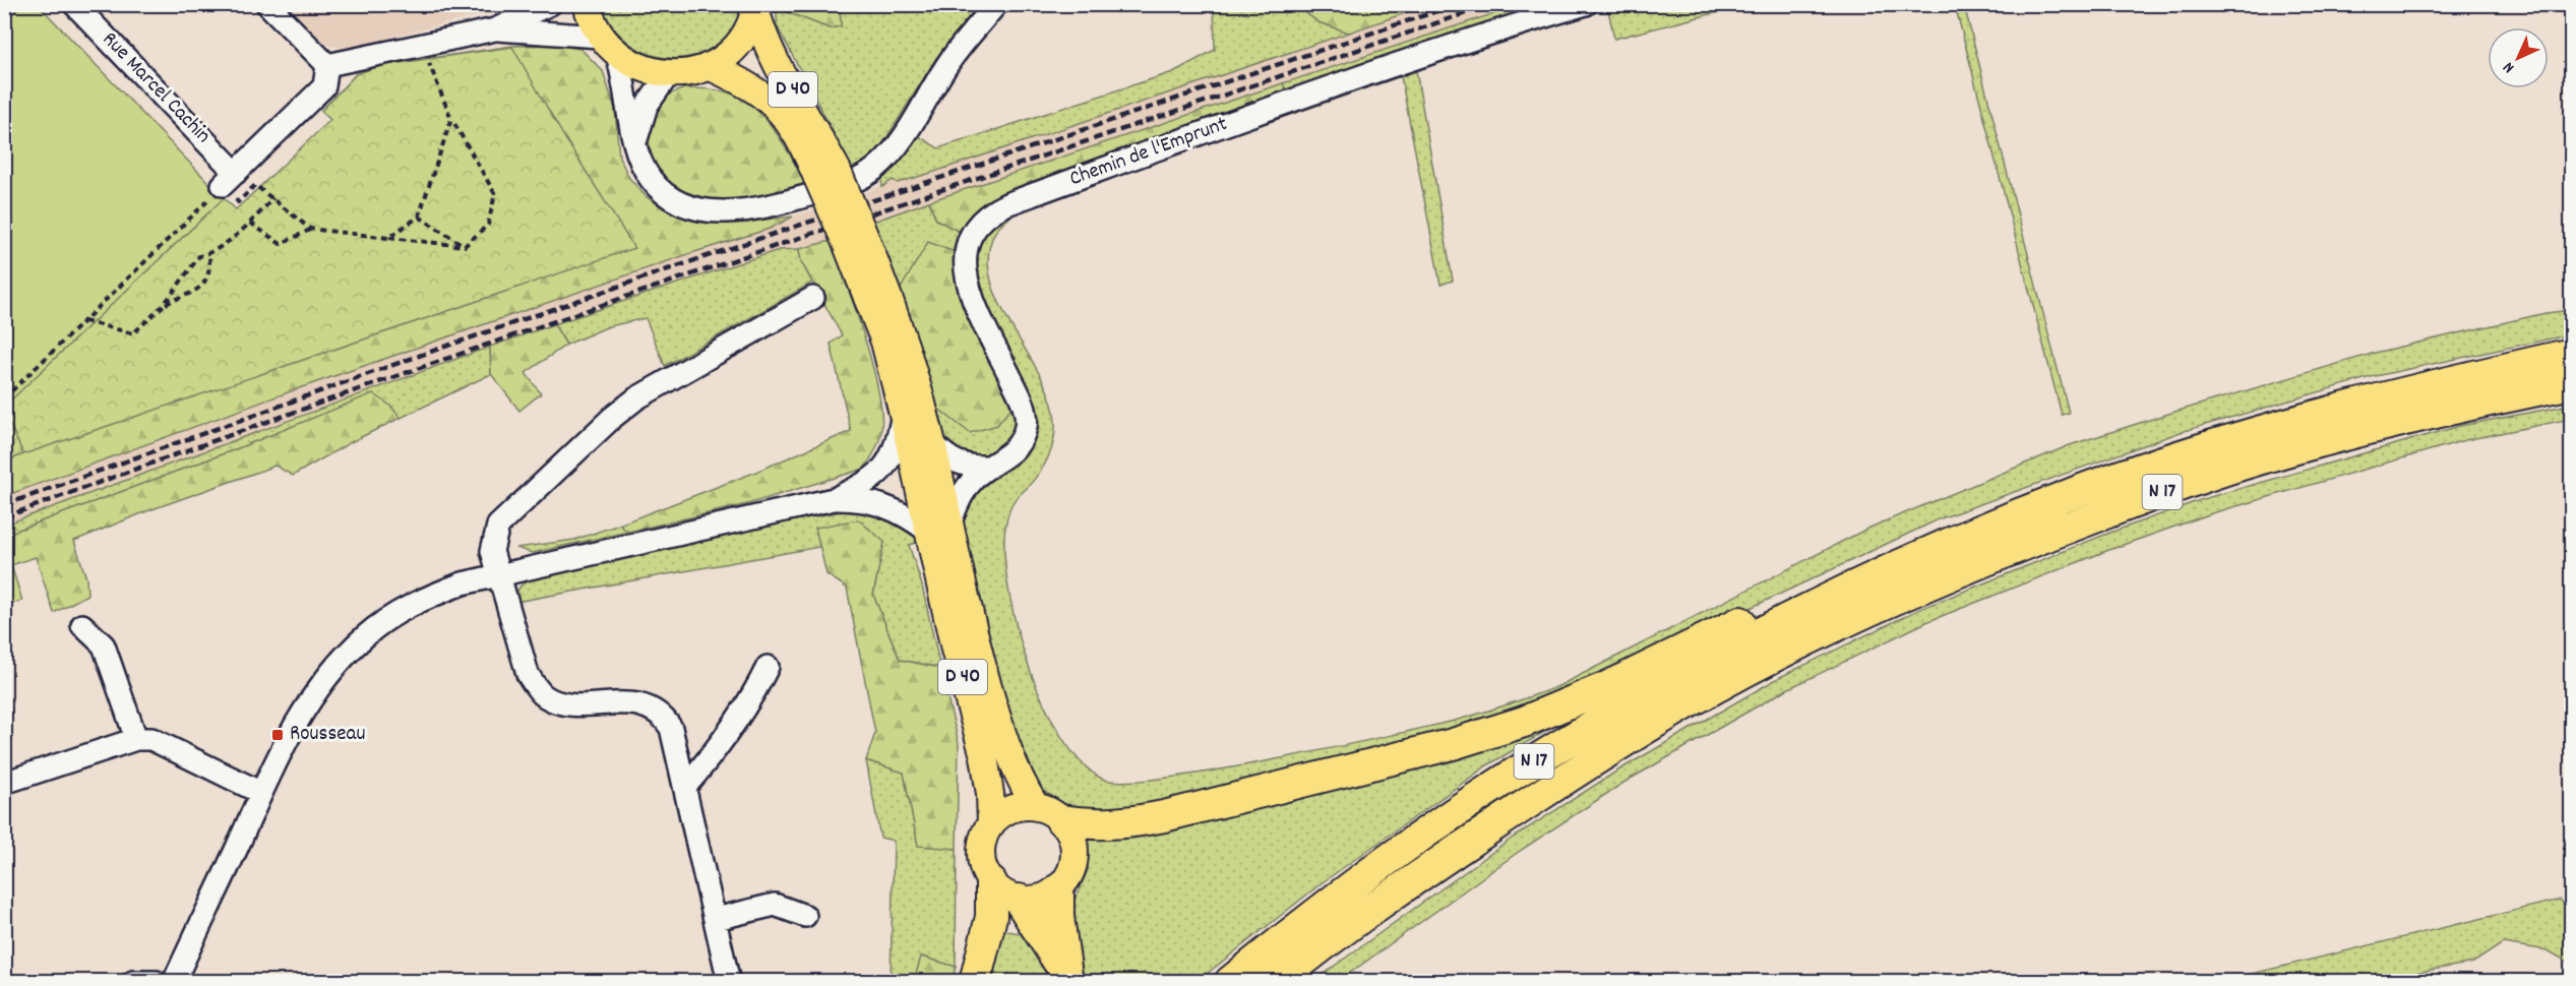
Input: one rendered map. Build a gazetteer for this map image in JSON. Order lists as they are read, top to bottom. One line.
{"streets":{"highway":["N 17"],"main road":["D 40"],"street":["Rue Marcel Cachin","Chemin de l'Emprunt"]},"crossings":[["D 40","Chemin de l'Emprunt"]],"places":{"transit":["Rousseau"]},"north":"bottom left"}
